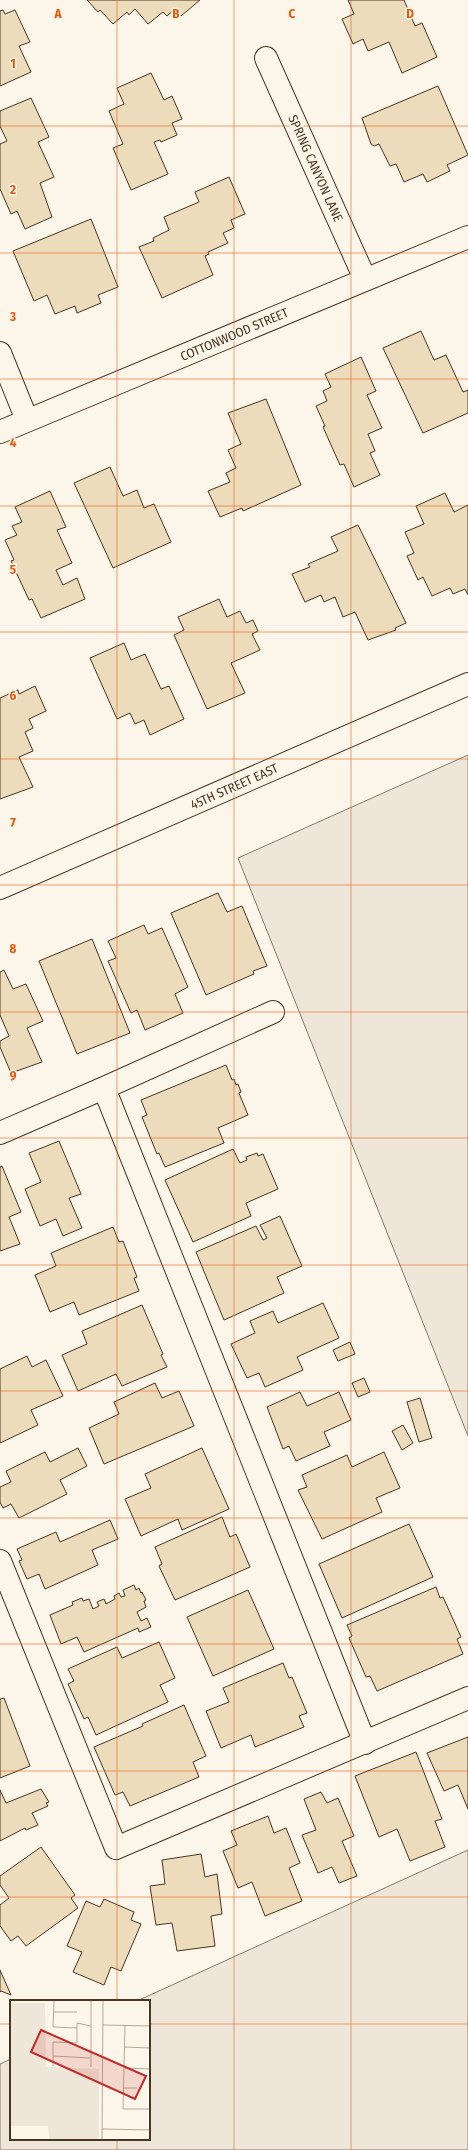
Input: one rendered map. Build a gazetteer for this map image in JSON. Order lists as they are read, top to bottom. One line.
{"streets":{"street":["SPRING CANYON LANE","COTTONWOOD STREET","45TH STREET EAST"]},"crossings":[["SPRING CANYON LANE","COTTONWOOD STREET"]],"grid":{"columns":["A","B","C","D"],"rows":["1","2","3","4","5","6","7","8","9"]}}
